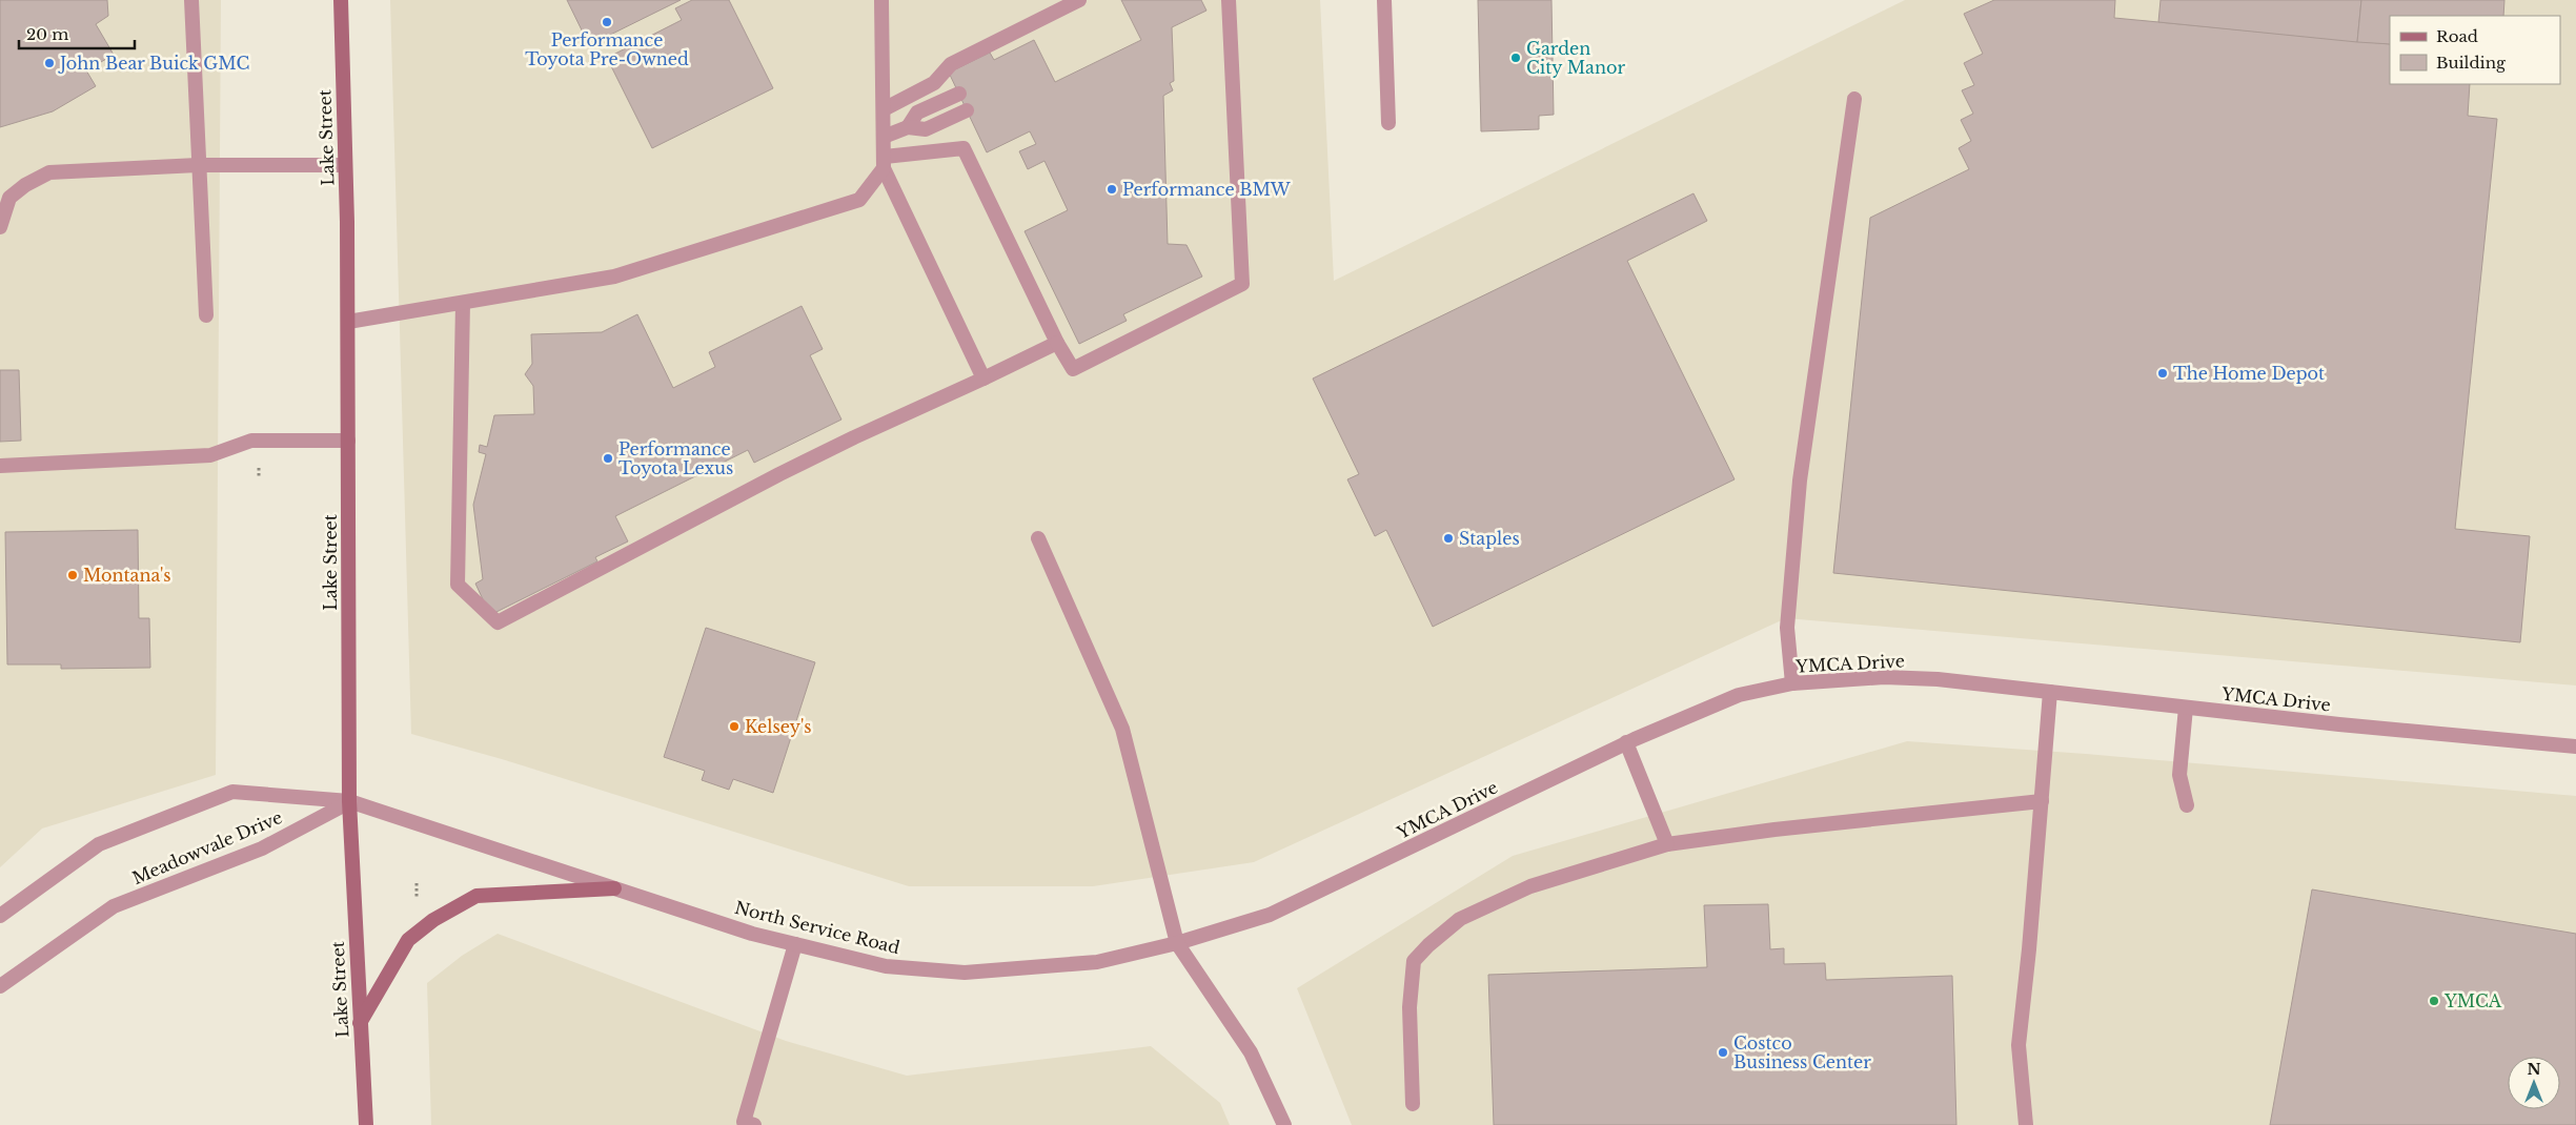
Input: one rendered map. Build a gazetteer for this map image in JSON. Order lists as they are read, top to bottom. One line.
{"streets":{"main road":["Lake Street"],"street":["YMCA Drive","Meadowvale Drive","North Service Road"]},"crossings":[["Lake Street","Meadowvale Drive"],["Lake Street","North Service Road"],["YMCA Drive","North Service Road"],["Meadowvale Drive","North Service Road"]],"places":["Performance Toyota Pre-Owned","Garden City Manor","John Bear Buick GMC","Performance BMW","The Home Depot","Performance Toyota Lexus","Staples","Montana's","Kelsey's","YMCA","Costco Business Center"],"legend":["Road","Building"],"scale_bar":"20 m","north":"top"}
